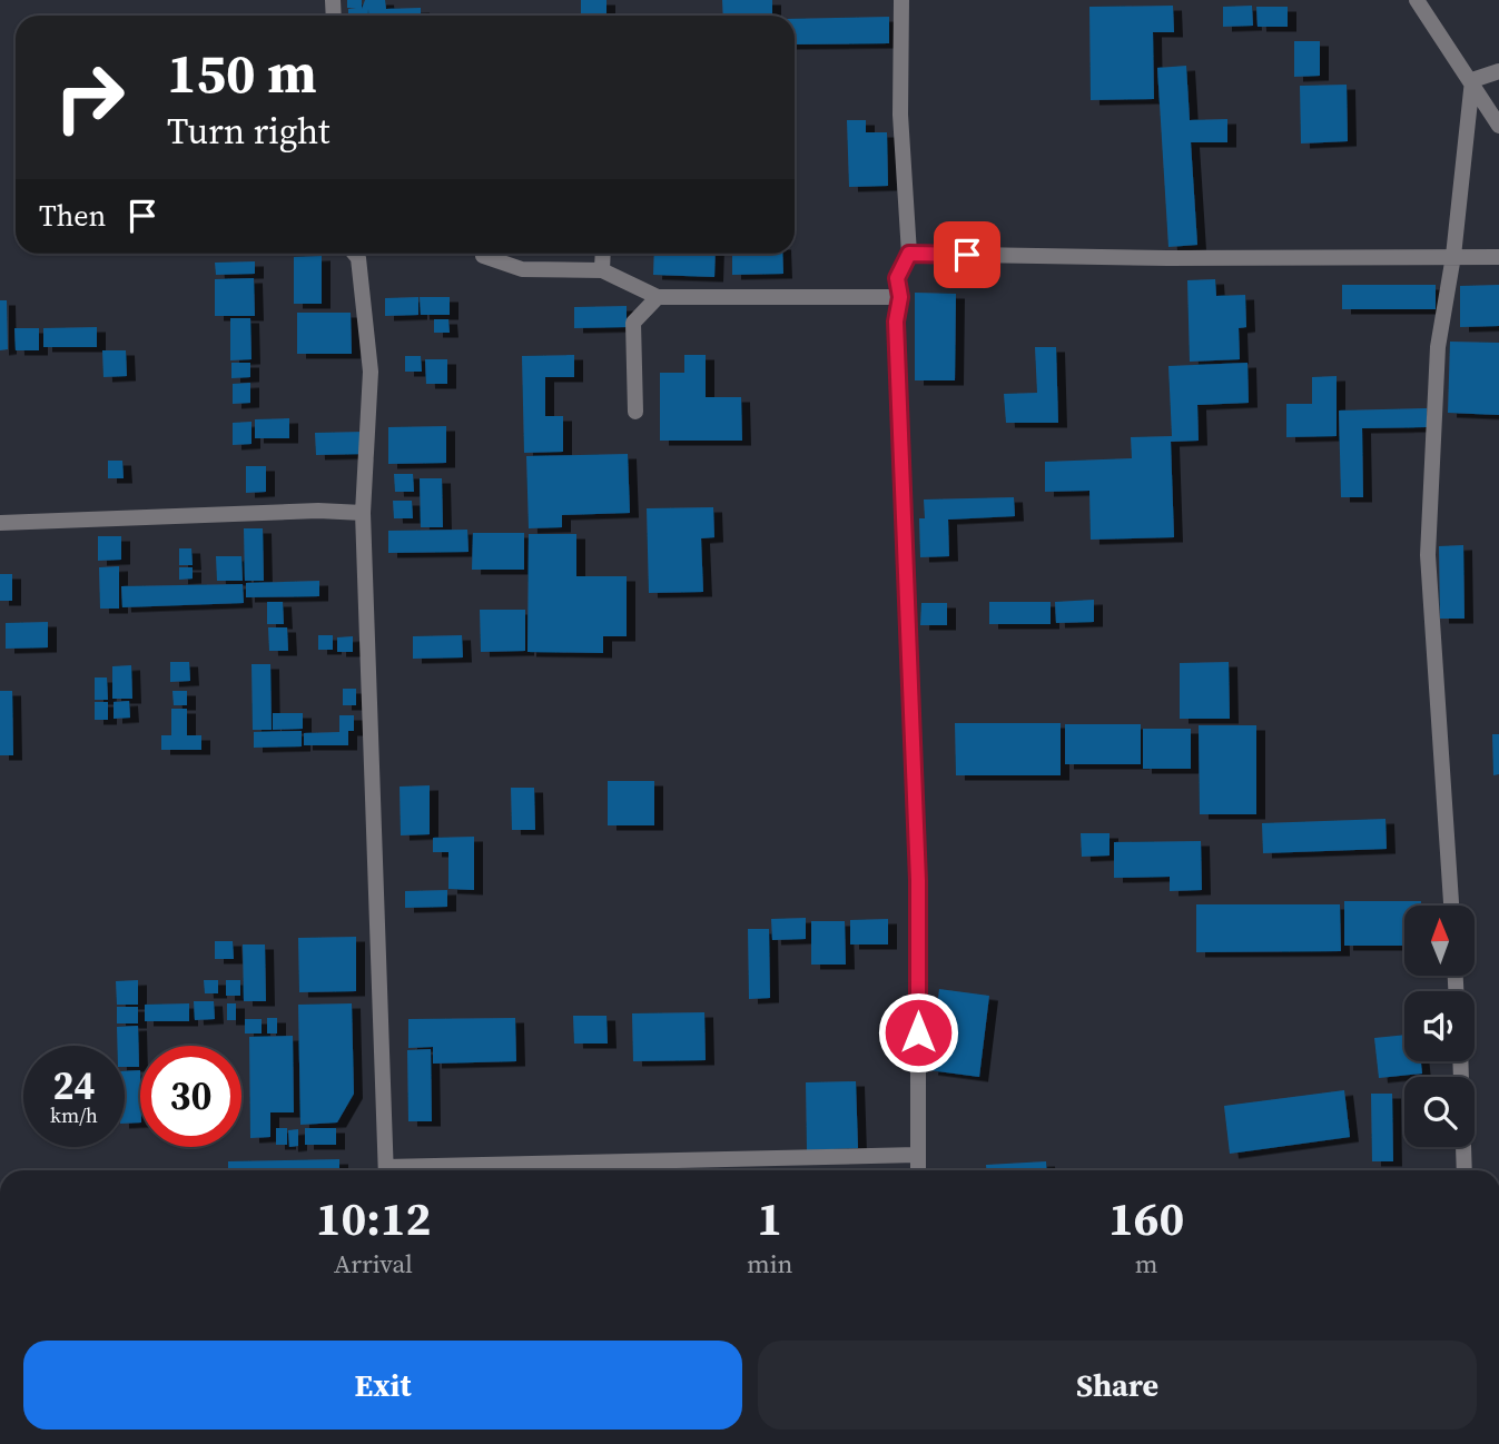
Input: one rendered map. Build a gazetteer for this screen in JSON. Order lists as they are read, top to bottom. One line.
{"north":"top","page":{"turn":["150 m","Turn right"],"then":"Then","speed":"24 km/h","limit":"30","eta":["10:12","Arrival","1","min","160","m"],"buttons":["Exit","Share"]}}
